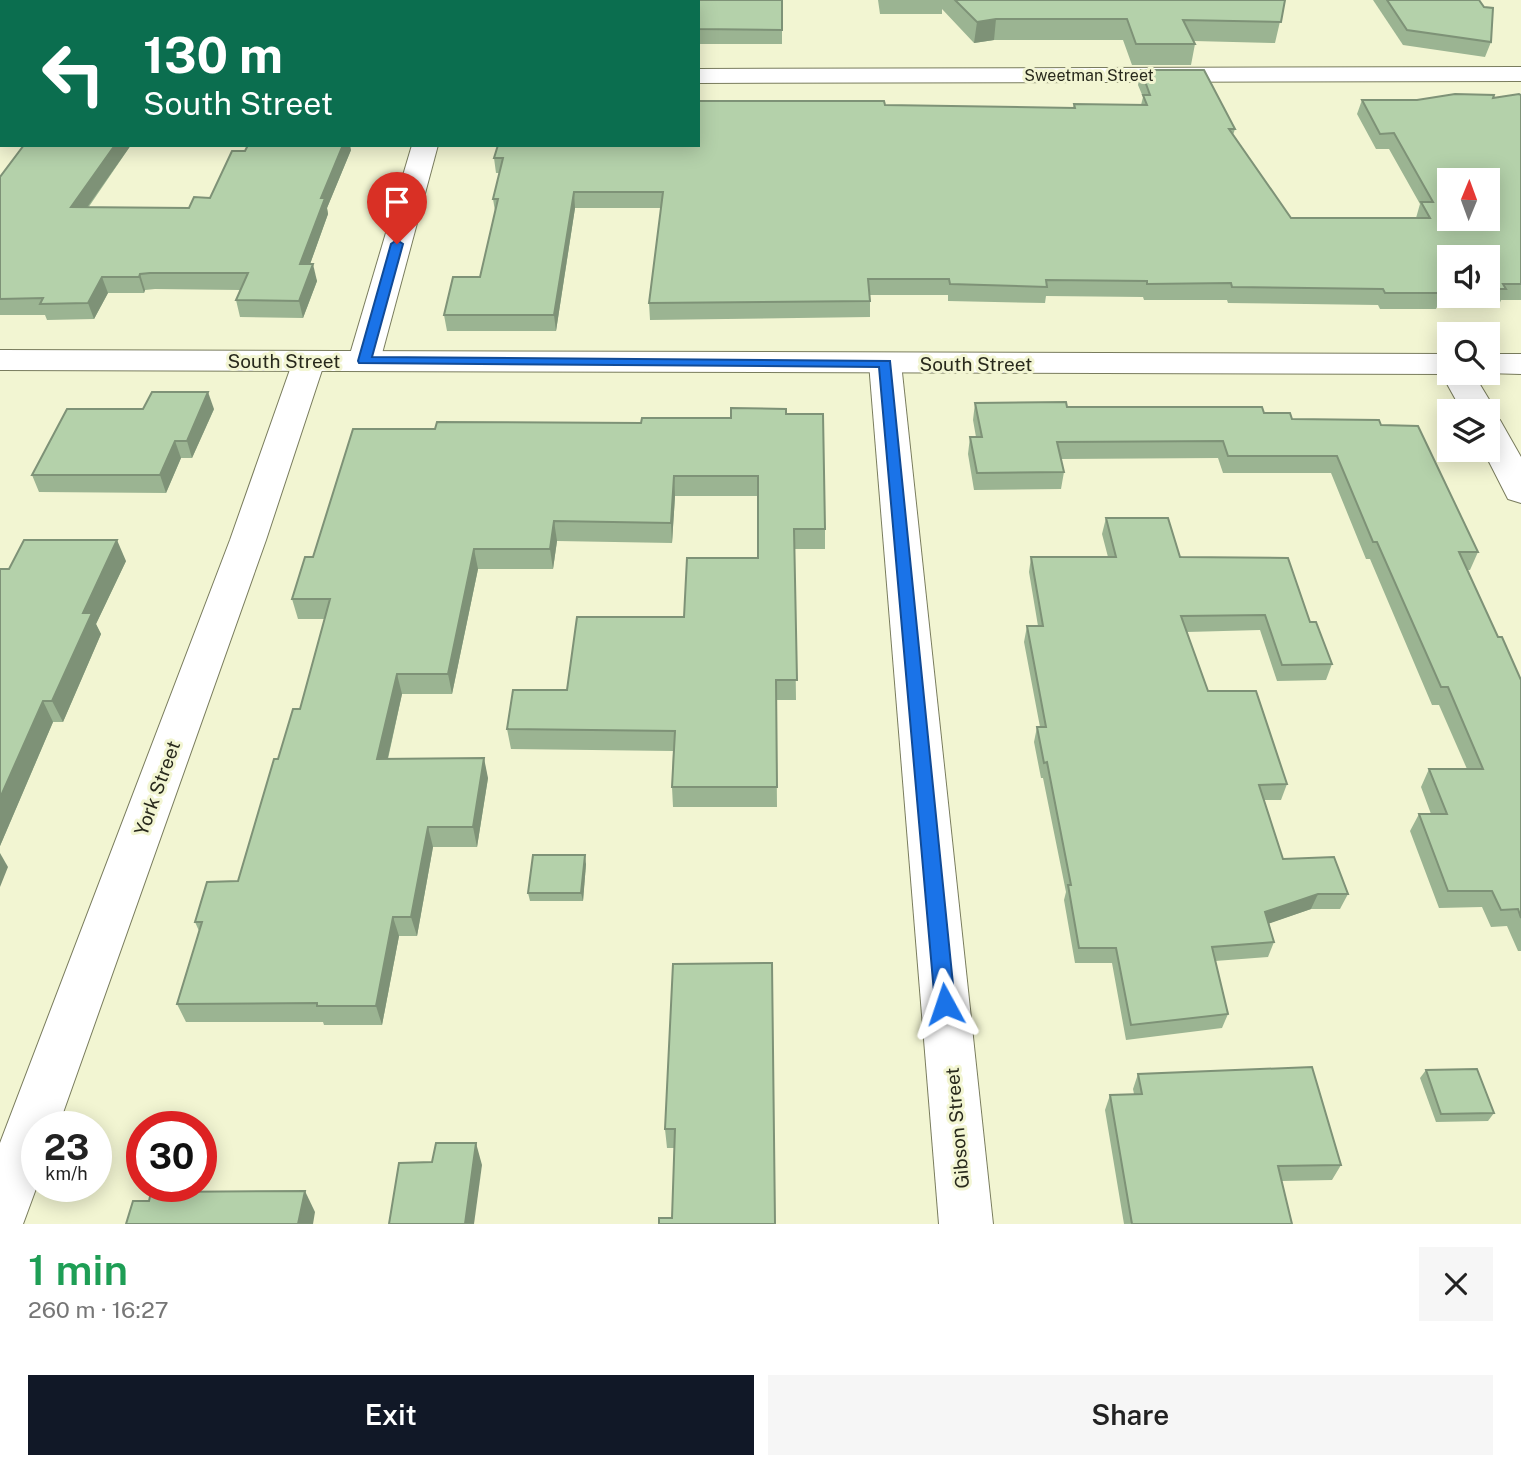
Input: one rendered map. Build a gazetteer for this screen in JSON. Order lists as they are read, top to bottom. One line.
{"streets":{"street":["Sweetman Street","South Street","York Street","Gibson Street"]},"crossings":[["South Street","York Street"],["South Street","Gibson Street"]],"north":"top","page":{"turn":["130 m","South Street"],"speed":"23 km/h","limit":"30","heading":["1 min","260 m · 16:27"],"buttons":["Exit","Share"]}}
